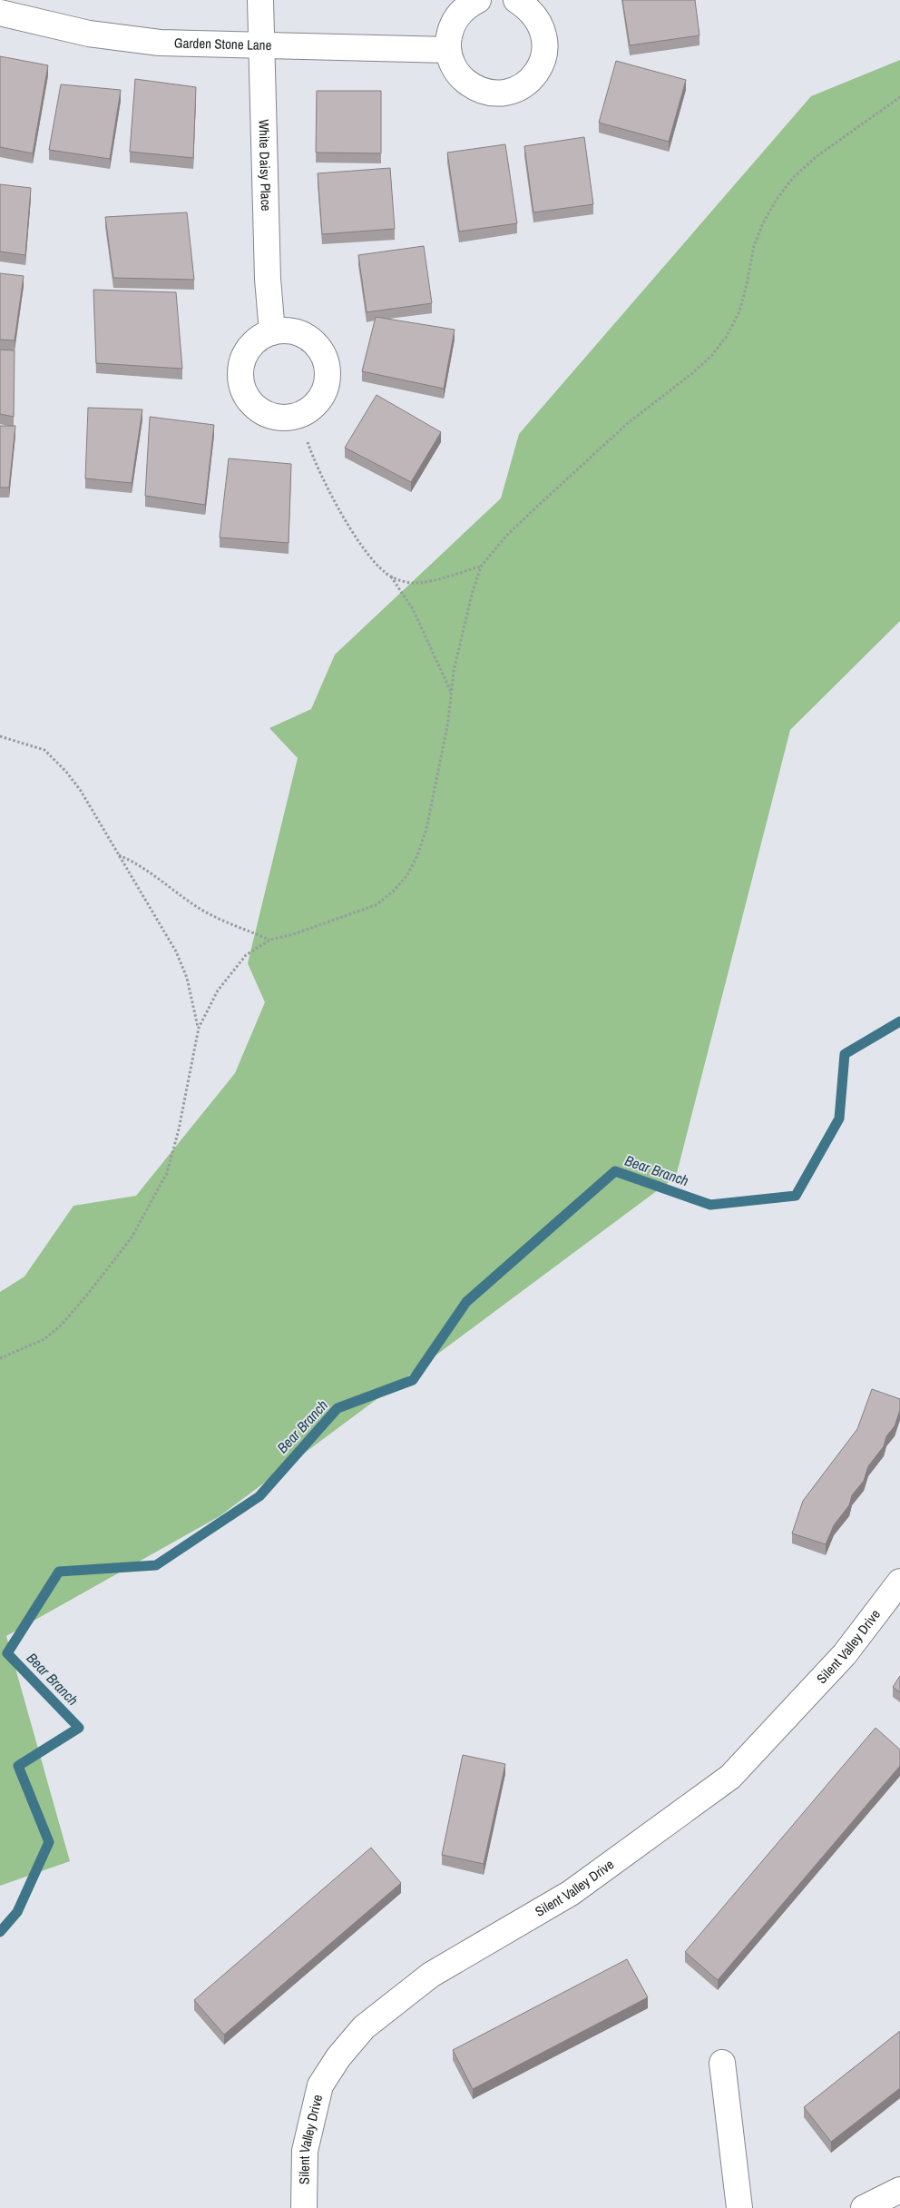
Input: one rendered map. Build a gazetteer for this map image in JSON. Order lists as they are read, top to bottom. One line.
{"streets":{"street":["Garden Stone Lane","White Daisy Place","Silent Valley Drive"]},"crossings":[["Garden Stone Lane","White Daisy Place"]],"water":["Bear Branch"]}
